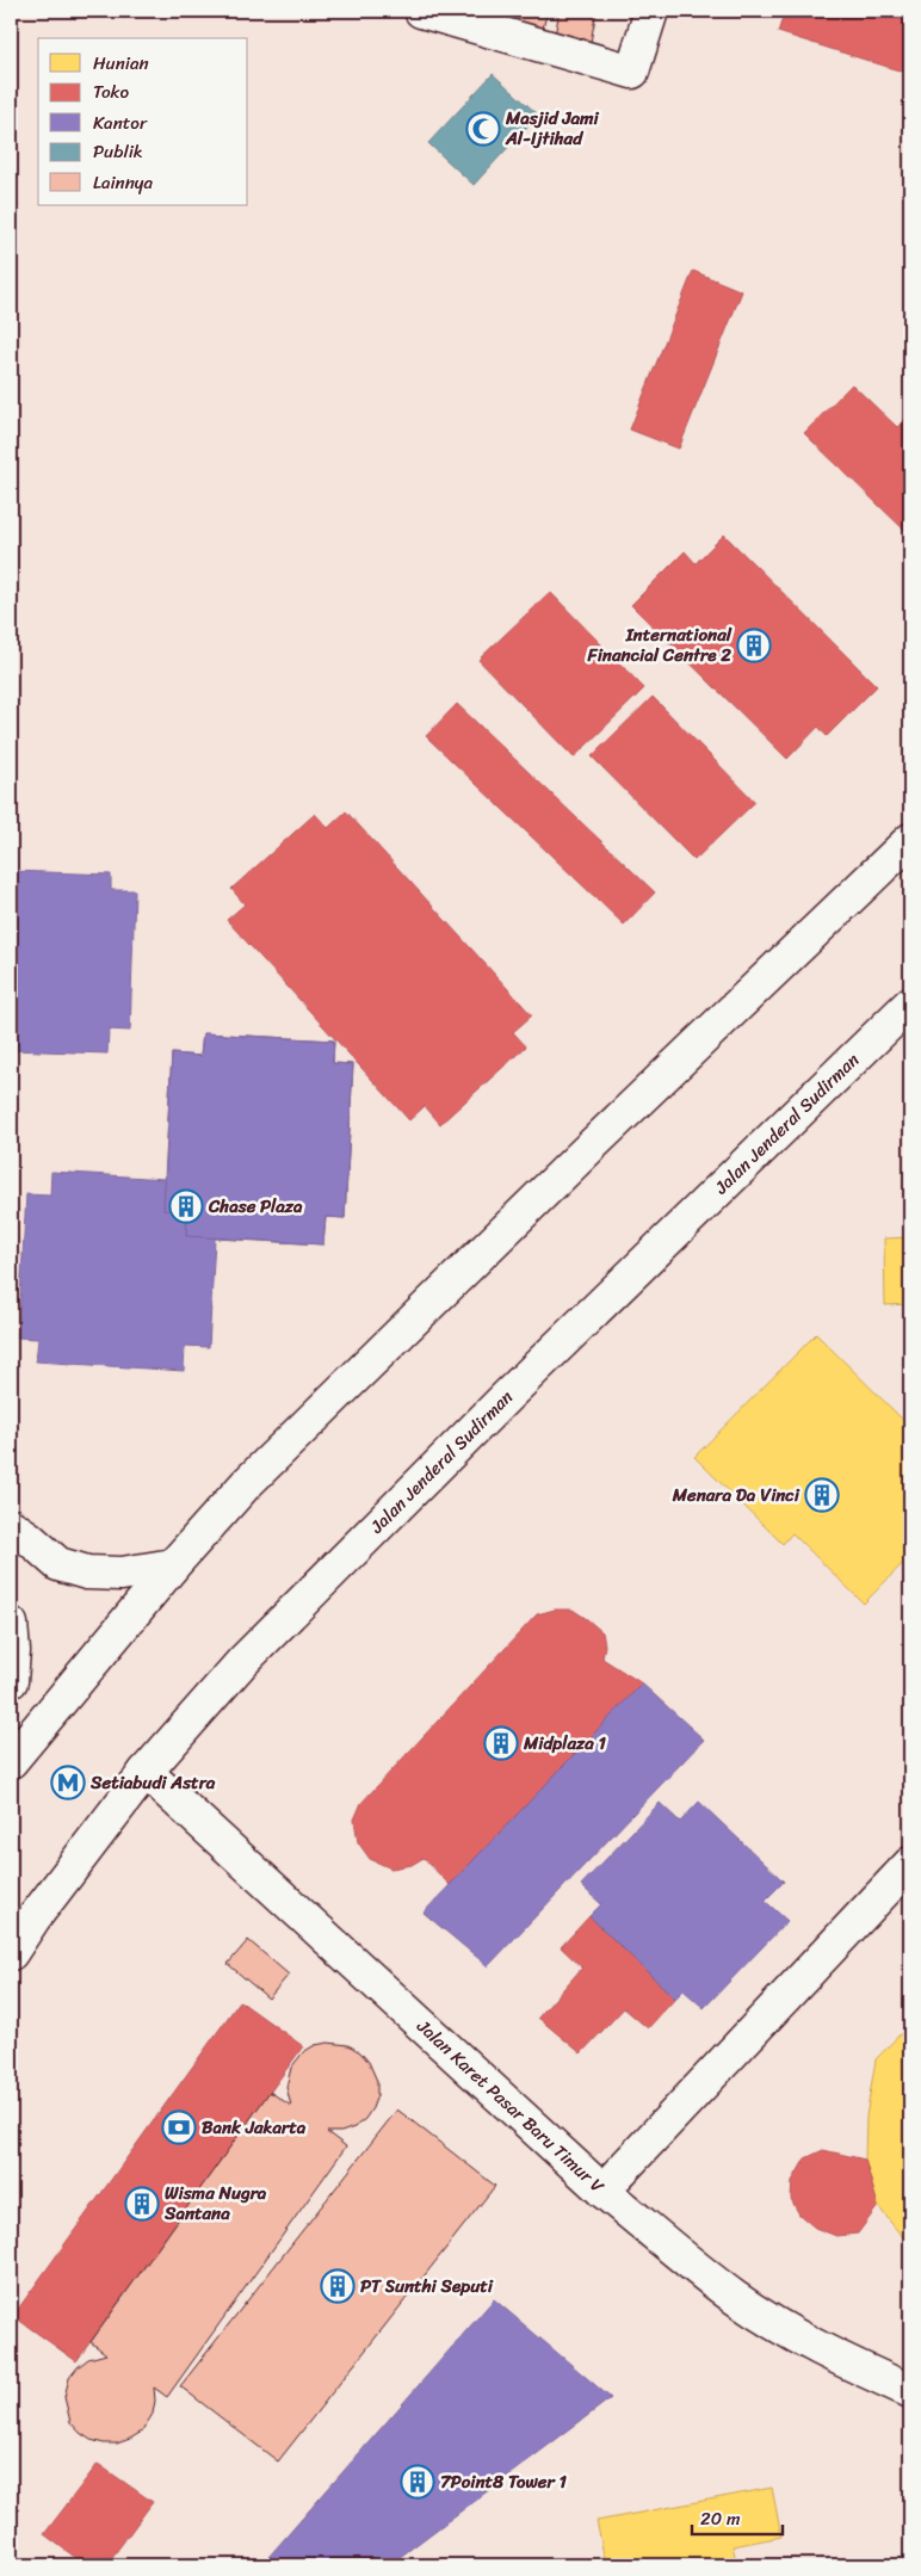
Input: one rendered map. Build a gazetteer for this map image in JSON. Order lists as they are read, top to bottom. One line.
{"streets":{"main road":["Jalan Jenderal Sudirman","Jalan Karet Pasar Baru Timur V"]},"crossings":[["Jalan Jenderal Sudirman","Jalan Karet Pasar Baru Timur V"]],"places":{"mosque":["Masjid Jami Al-Ijtihad"],"building":["International Financial Centre 2","Chase Plaza","Menara Da Vinci","Midplaza 1","Wisma Nugra Santana","PT Sunthi Seputi","7Point8 Tower 1"],"metro station":["Setiabudi Astra"],"bank":["Bank Jakarta"]},"legend":["Hunian","Toko","Kantor","Publik","Lainnya"],"scale_bar":"20 m"}
